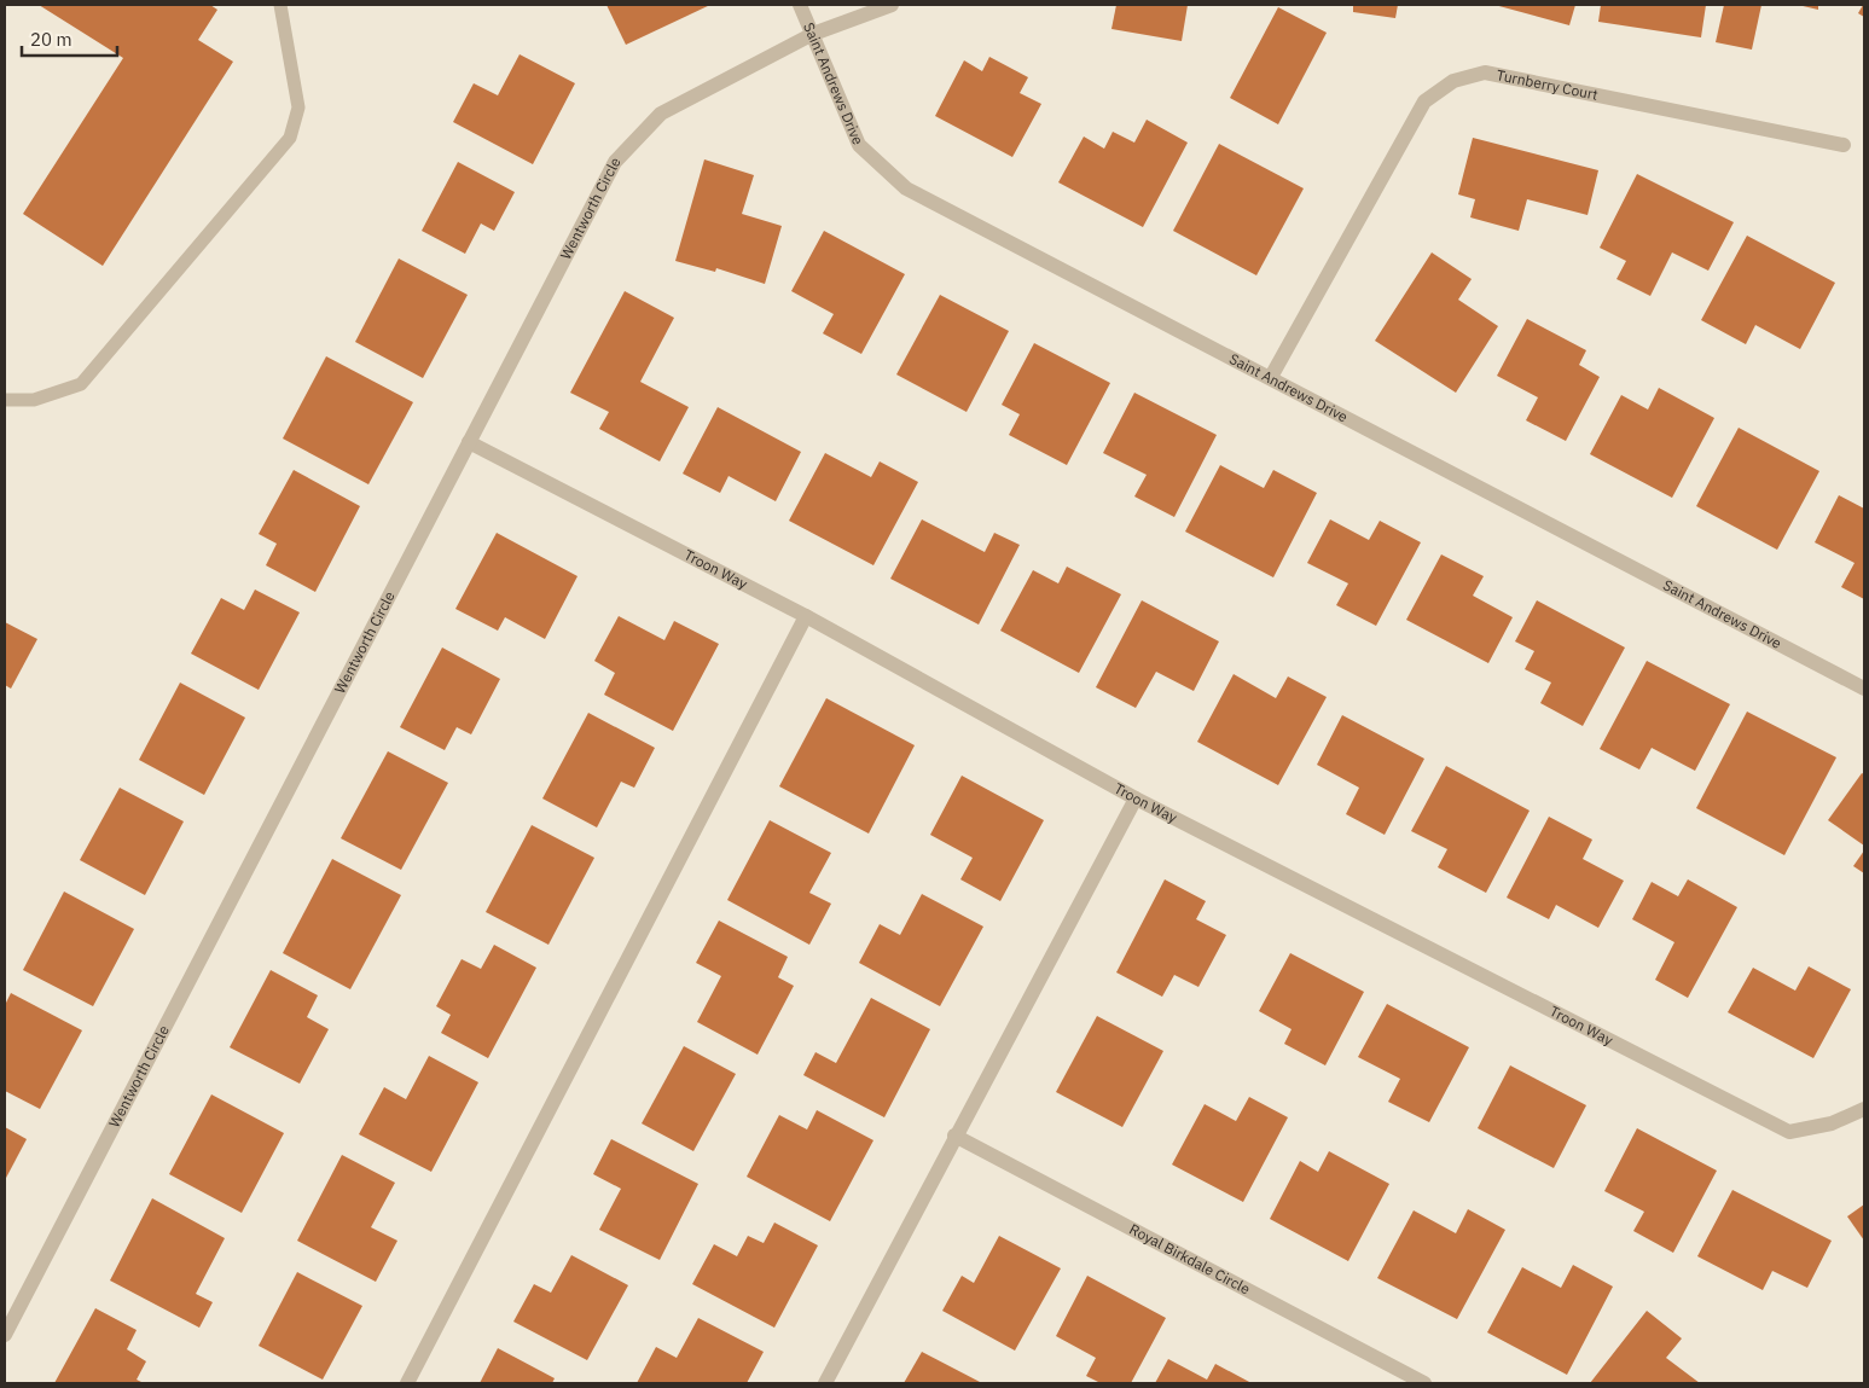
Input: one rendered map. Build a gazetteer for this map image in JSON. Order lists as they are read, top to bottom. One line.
{"streets":{"street":["Saint Andrews Drive","Turnberry Court","Wentworth Circle","Troon Way","Royal Birkdale Circle"]},"crossings":[["Saint Andrews Drive","Turnberry Court"],["Saint Andrews Drive","Wentworth Circle"],["Wentworth Circle","Troon Way"]],"scale_bar":"20 m"}
